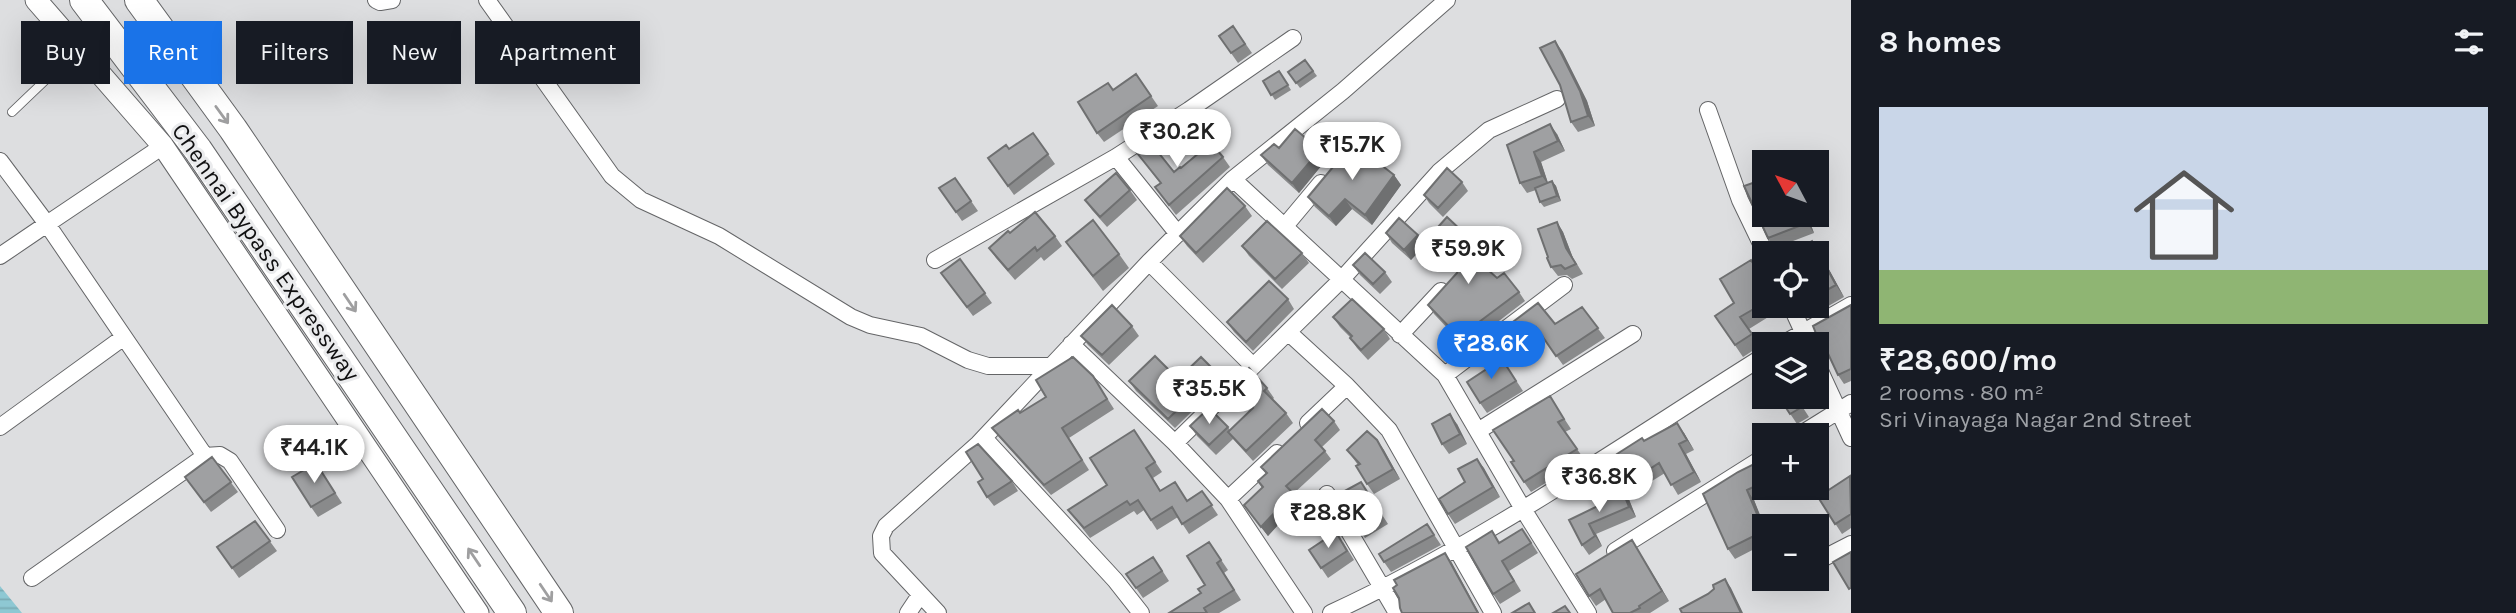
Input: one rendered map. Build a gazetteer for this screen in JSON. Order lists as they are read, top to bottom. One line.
{"streets":{"highway":["Chennai Bypass Expressway"]},"north":"top left","page":{"heading":"8 homes","chip":["Buy","Rent","Filters","New","Apartment"],"list":[{"name":"₹28,600/mo","note":"2 rooms · 80 m² · Sri Vinayaga Nagar 2nd Street"}],"price":["₹30.2K","₹15.7K","₹59.9K","₹28.6K","₹35.5K","₹44.1K","₹36.8K","₹28.8K"],"map_buttons":["+","−"]}}
